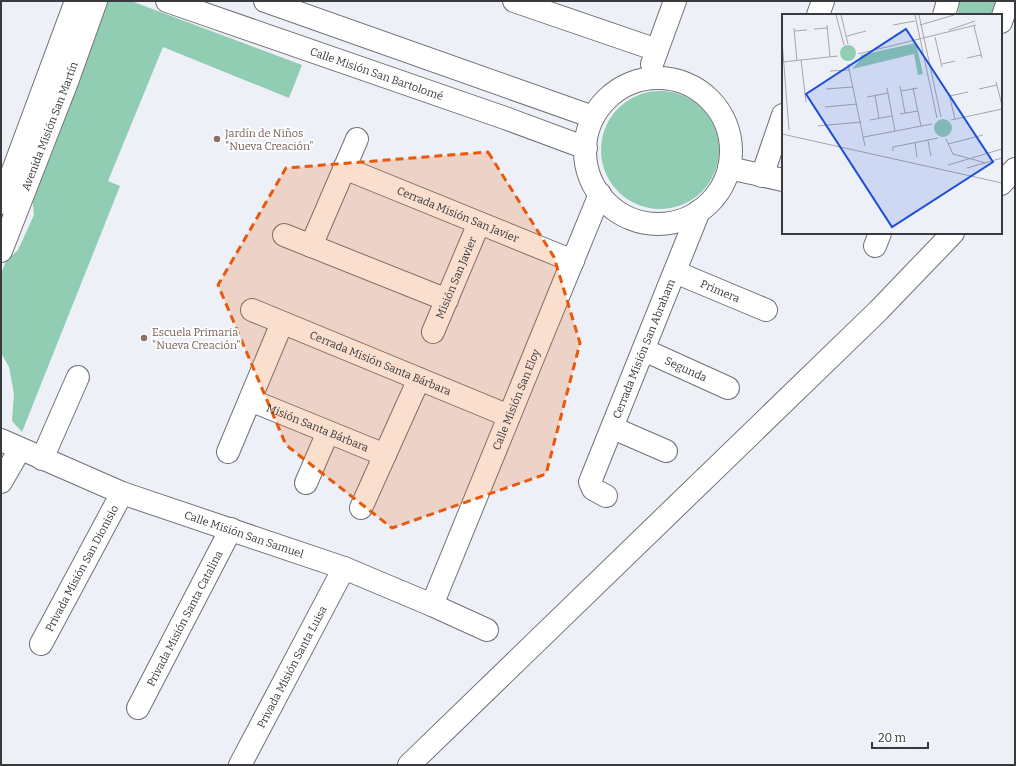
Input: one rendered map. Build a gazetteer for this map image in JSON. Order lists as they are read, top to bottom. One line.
{"streets":{"street":["Calle Misión San Bartolomé","Avenida Misión San Martín","Cerrada Misión San Javier","Misión San Javier","Primera","Cerrada Misión San Abraham","Cerrada Misión Santa Bárbara","Segunda","Calle Misión San Eloy","Misión Santa Bárbara","Calle Misión San Samuel","Privada Misión San Dionisio","Privada Misión Santa Catalina","Privada Misión Santa Luisa"]},"crossings":[["Cerrada Misión San Javier","Misión San Javier"],["Cerrada Misión San Javier","Calle Misión San Eloy"],["Primera","Cerrada Misión San Abraham"],["Cerrada Misión San Abraham","Segunda"],["Cerrada Misión Santa Bárbara","Calle Misión San Eloy"],["Calle Misión San Eloy","Calle Misión San Samuel"],["Calle Misión San Samuel","Privada Misión San Dionisio"],["Calle Misión San Samuel","Privada Misión Santa Catalina"],["Calle Misión San Samuel","Privada Misión Santa Luisa"]],"places":["Jardín de Niños \"Nueva Creación\"","Escuela Primaria \"Nueva Creación\""],"scale_bar":"20 m"}
